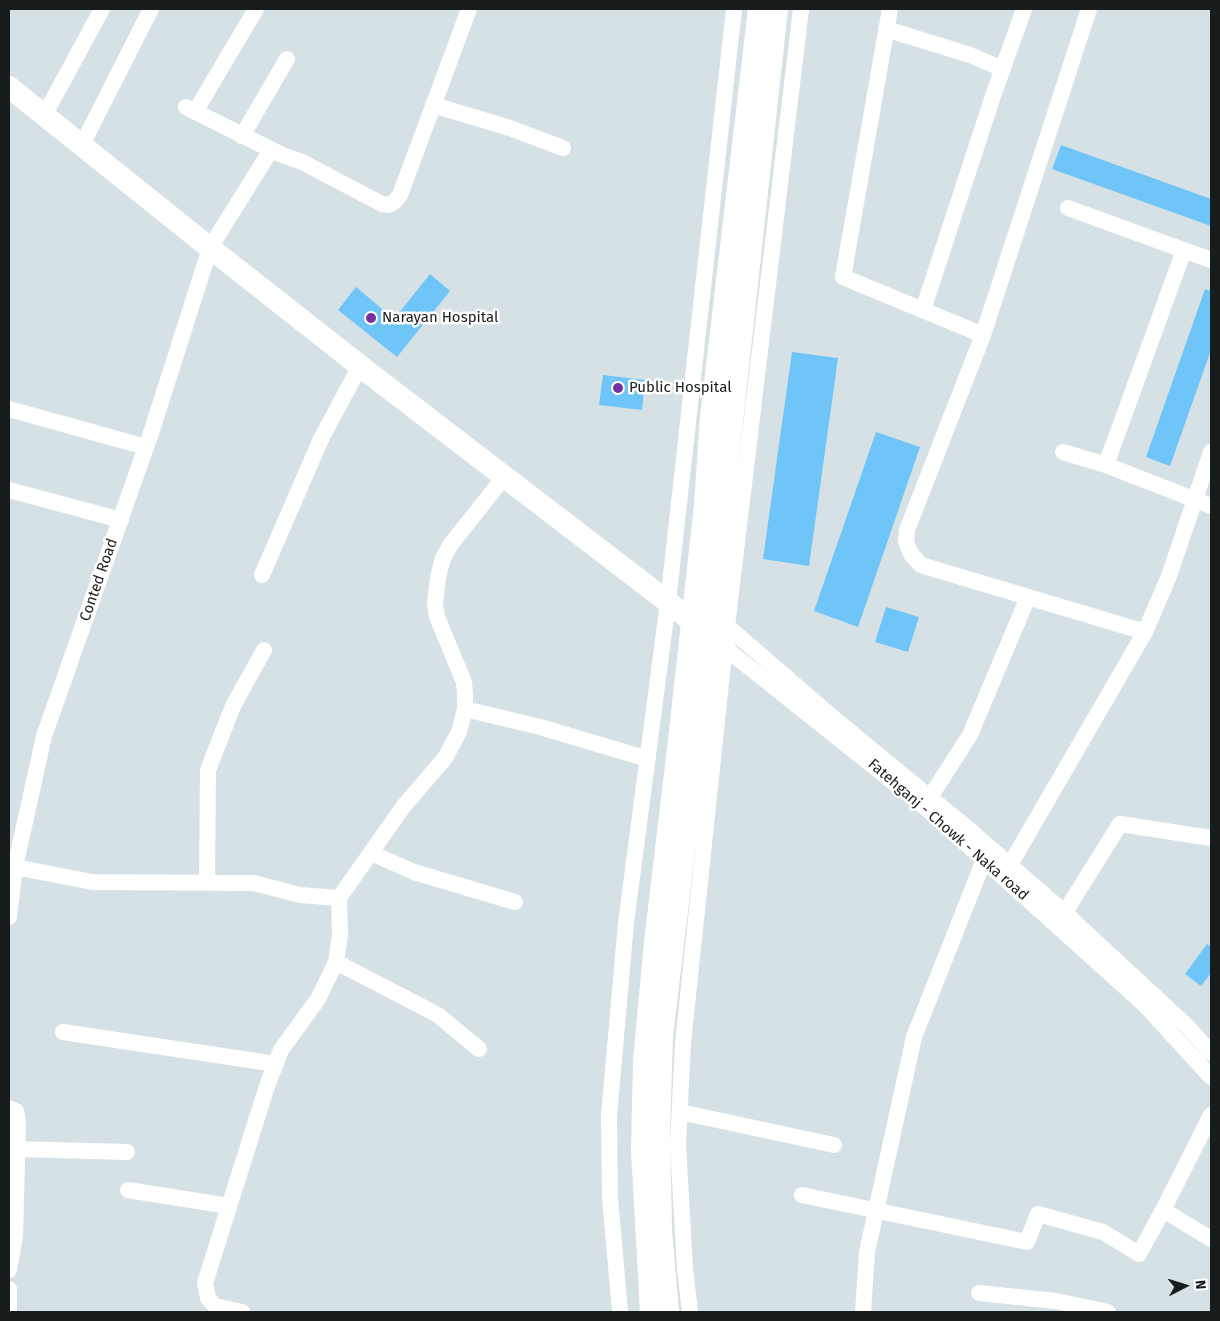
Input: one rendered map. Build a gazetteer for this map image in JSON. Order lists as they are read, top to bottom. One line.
{"streets":{"highway":["Fatehganj - Chowk - Naka road"],"street":["Conted Road"]},"places":["Narayan Hospital","Public Hospital"],"north":"right"}
